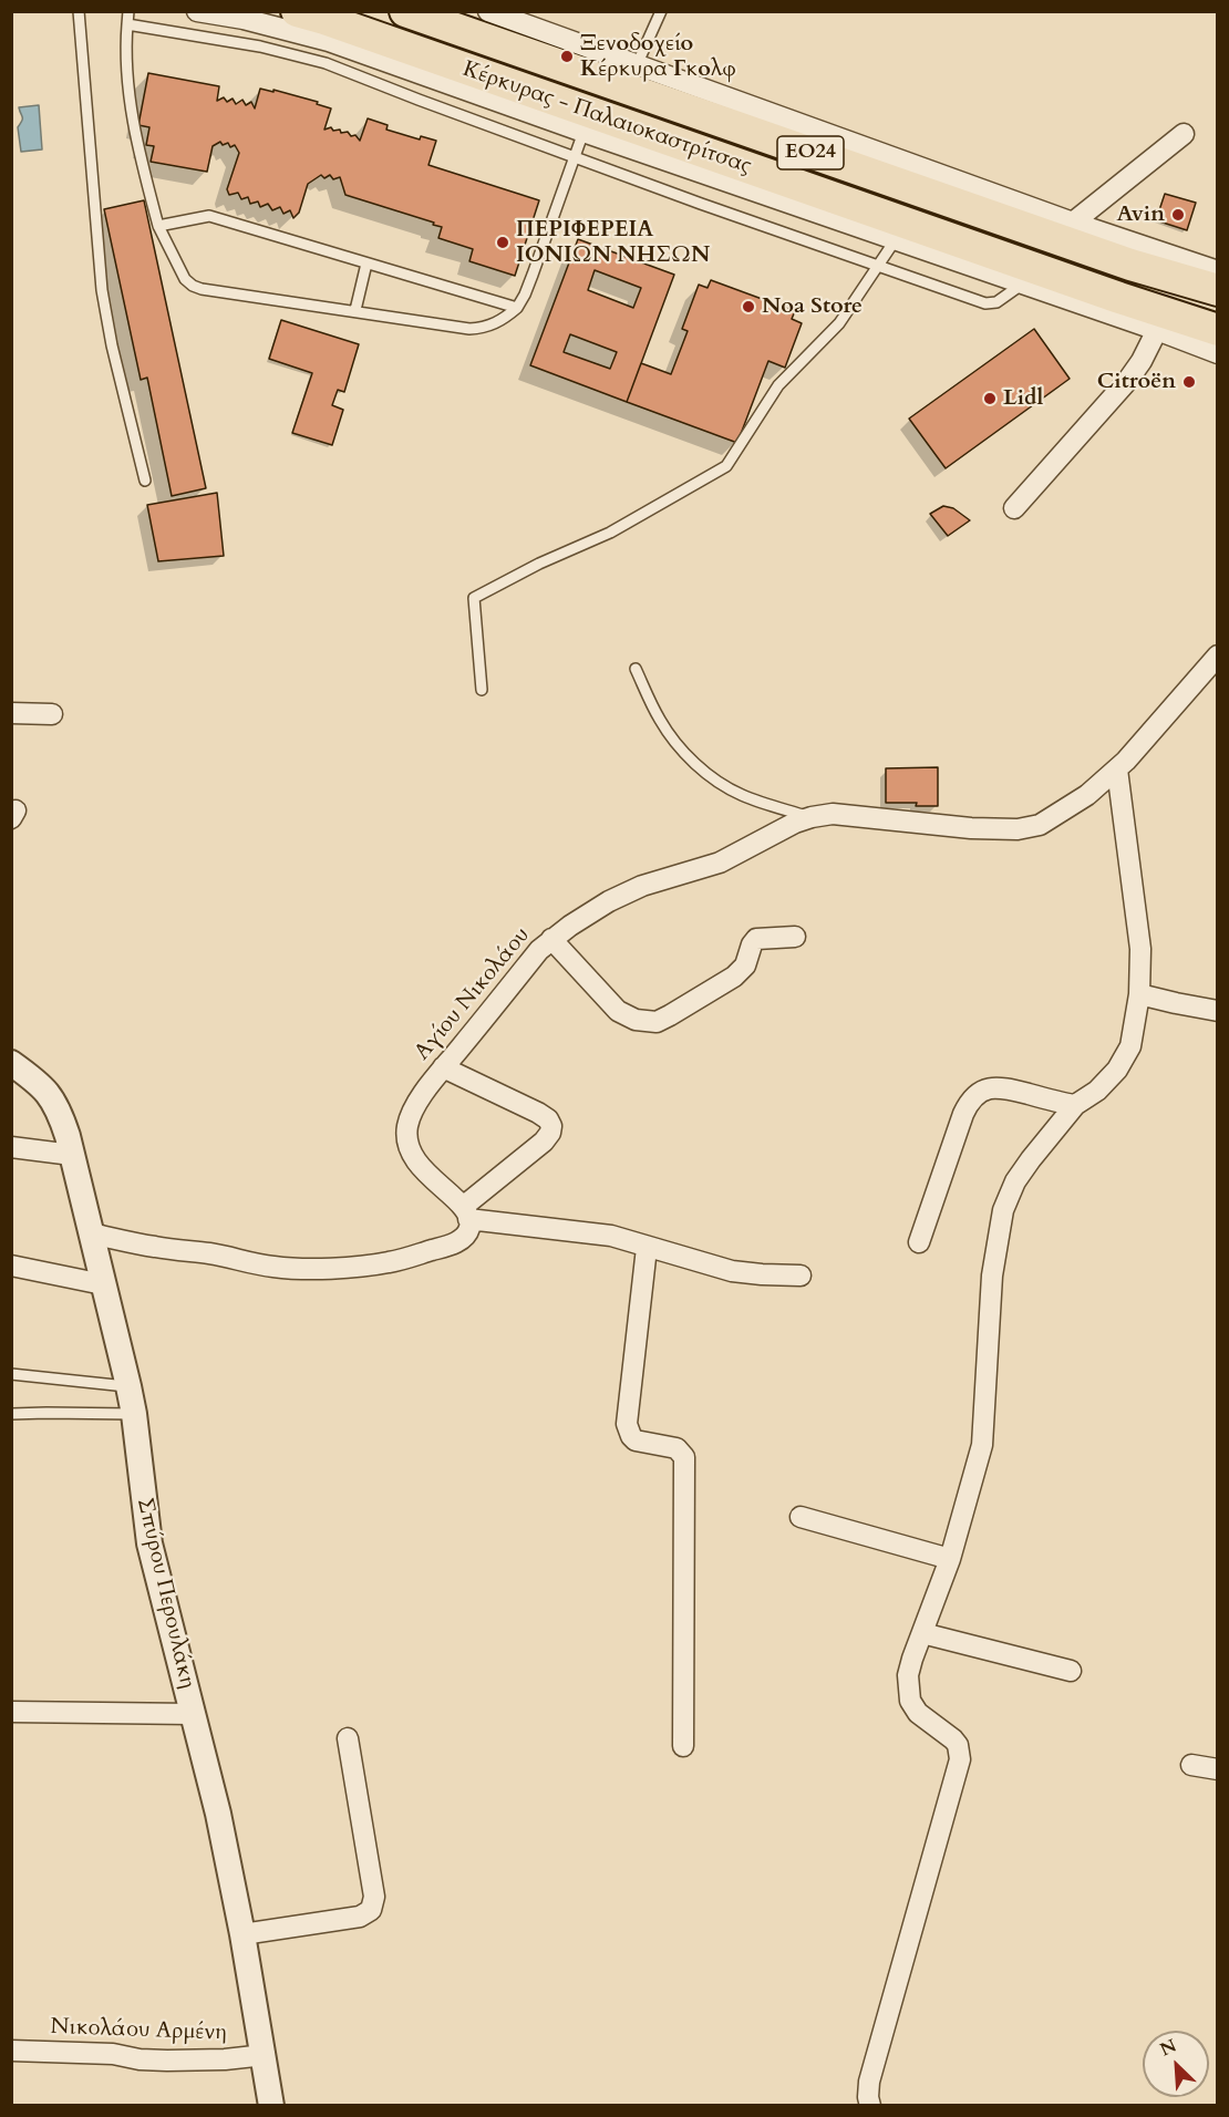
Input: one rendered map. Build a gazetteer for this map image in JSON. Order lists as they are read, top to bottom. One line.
{"streets":{"main road":["Κέρκυρας - Παλαιοκαστρίτσας","ΕΟ24"],"street":["Αγίου Νικολάου","Σπύρου Περουλάκη","Νικολάου Αρμένη"]},"crossings":[["Σπύρου Περουλάκη","Νικολάου Αρμένη"]],"places":["Ξενοδοχείο Κέρκυρα Γκολφ","Avin","ΠΕΡΙΦΕΡΕΙΑ ΙΟΝΙΩΝ ΝΗΣΩΝ","Noa Store","Citroën","Lidl"],"north":"top left"}
